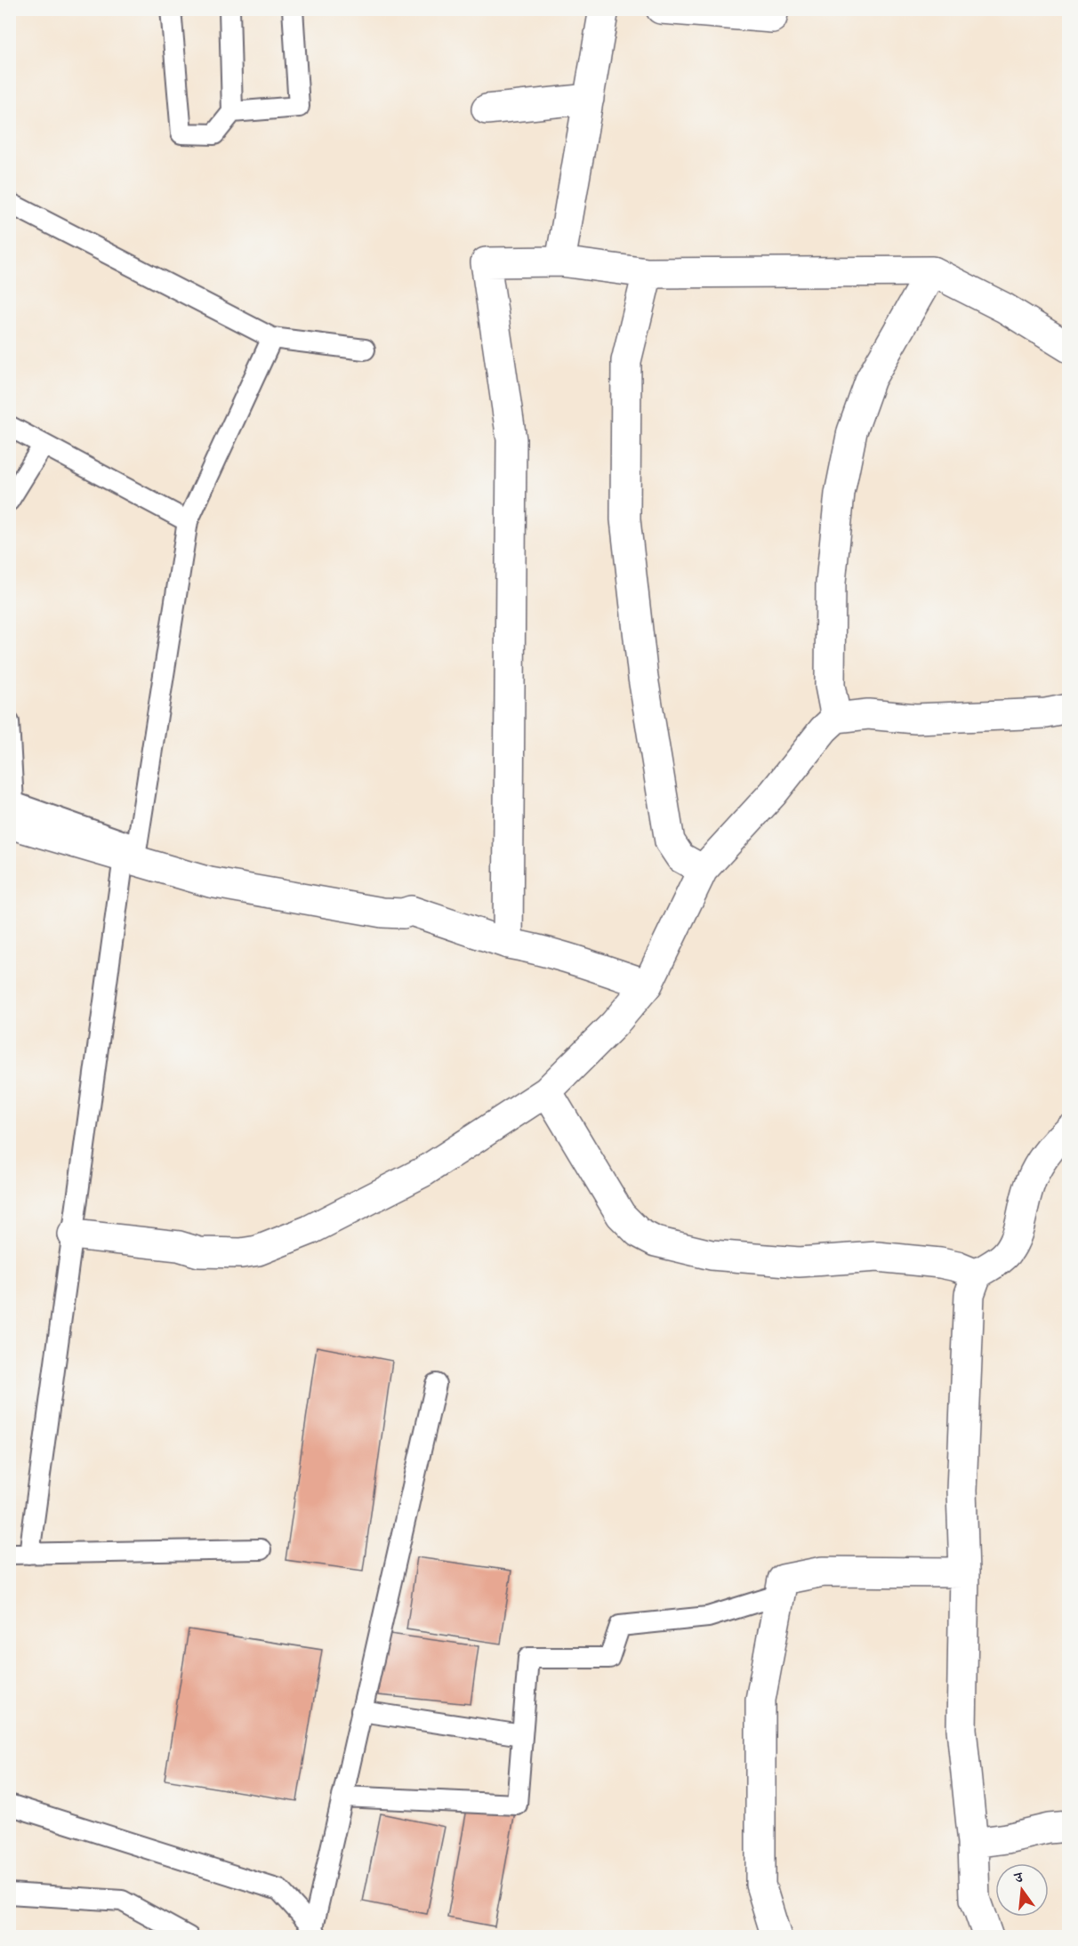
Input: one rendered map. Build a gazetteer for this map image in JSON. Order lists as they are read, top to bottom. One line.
{"north":"top"}
